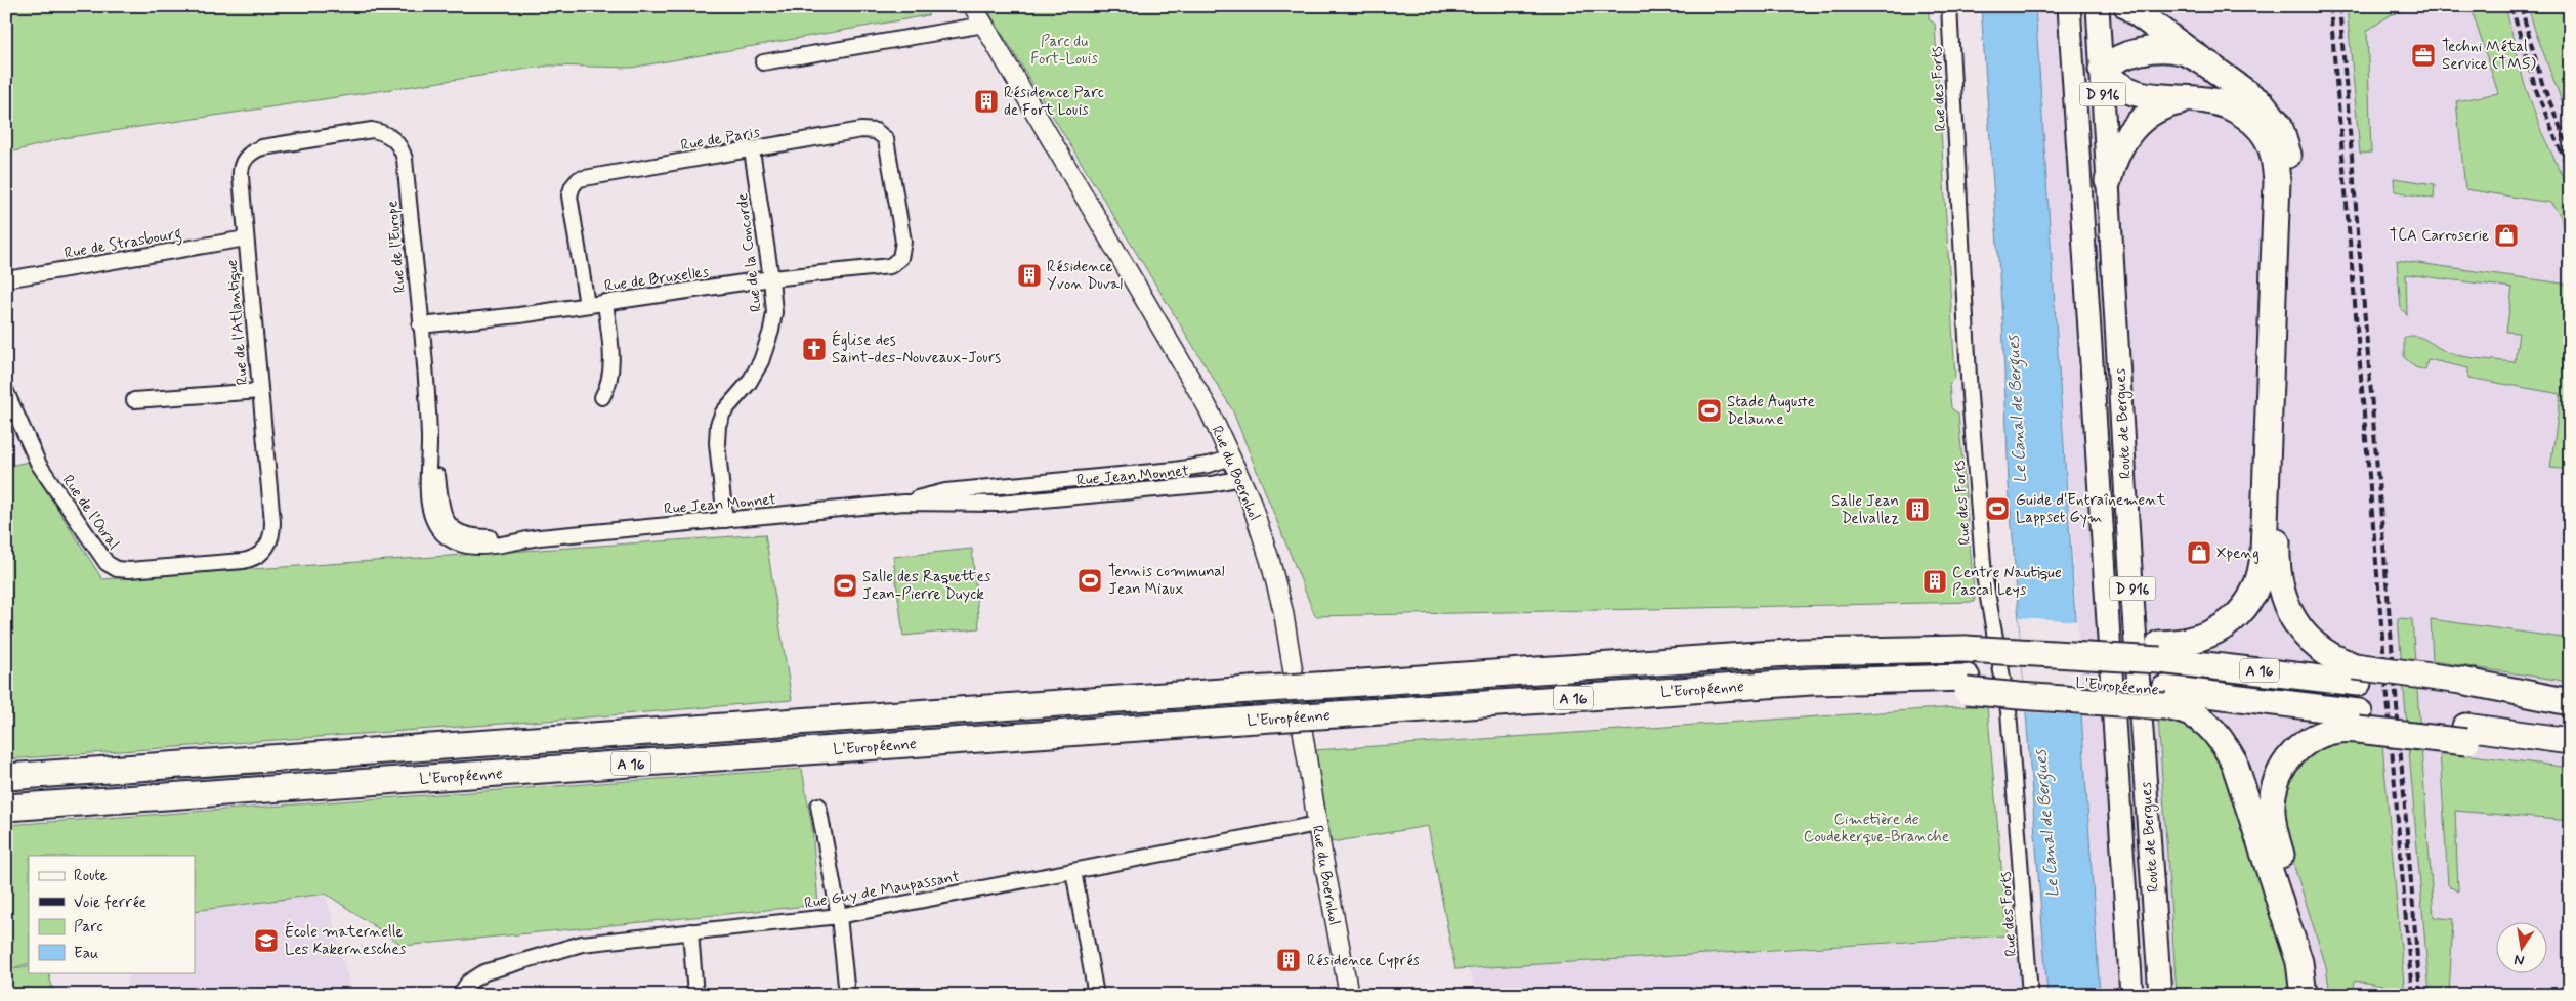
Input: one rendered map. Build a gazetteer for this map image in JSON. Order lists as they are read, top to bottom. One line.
{"streets":{"highway":["A 16","L'Européenne"],"main road":["D 916","Route de Bergues"],"street":["Rue des Forts","Rue de Paris","Rue de Strasbourg","Rue de l'Europe","Rue de la Concorde","Rue de Bruxelles","Rue de l'Atlantique","Rue du Boernhol","Rue Jean Monnet","Rue de l'Oural","Rue Guy de Maupassant"]},"crossings":[["Rue de Paris","Rue de la Concorde"],["Rue de Paris","Rue de Bruxelles"],["Rue de Strasbourg","Rue de l'Atlantique"],["Rue de l'Europe","Rue de Bruxelles"],["Rue de l'Europe","Rue de l'Atlantique"],["Rue de l'Europe","Rue Jean Monnet"],["Rue de la Concorde","Rue de Bruxelles"],["Rue de la Concorde","Rue Jean Monnet"],["Rue de l'Atlantique","Rue de l'Oural"],["Rue du Boernhol","Rue Jean Monnet"],["Rue du Boernhol","Rue Guy de Maupassant"]],"water":["Le Canal de Bergues"],"parks":["Parc du Fort-Louis","Cimetière de Coudekerque-Branche"],"places":{"office":["Techni Métal Service (TMS)"],"building":["Résidence Parc de Fort Louis","Résidence Yvon Duval","Salle Jean Delvallez","Centre Nautique Pascal Leys","Résidence Cyprés"],"shop":["TCA Carroserie","Xpeng"],"church":["Église des Saint-des-Nouveaux-Jours"],"sports":["Stade Auguste Delaune","Guide d'Entraînement Lappset Gym","Tennis communal Jean Miaux","Salle des Raquettes Jean-Pierre Duyck"],"school or university":["École maternelle Les Kakernesches"]},"legend":["Route","Voie ferrée","Parc","Eau"],"north":"bottom"}
